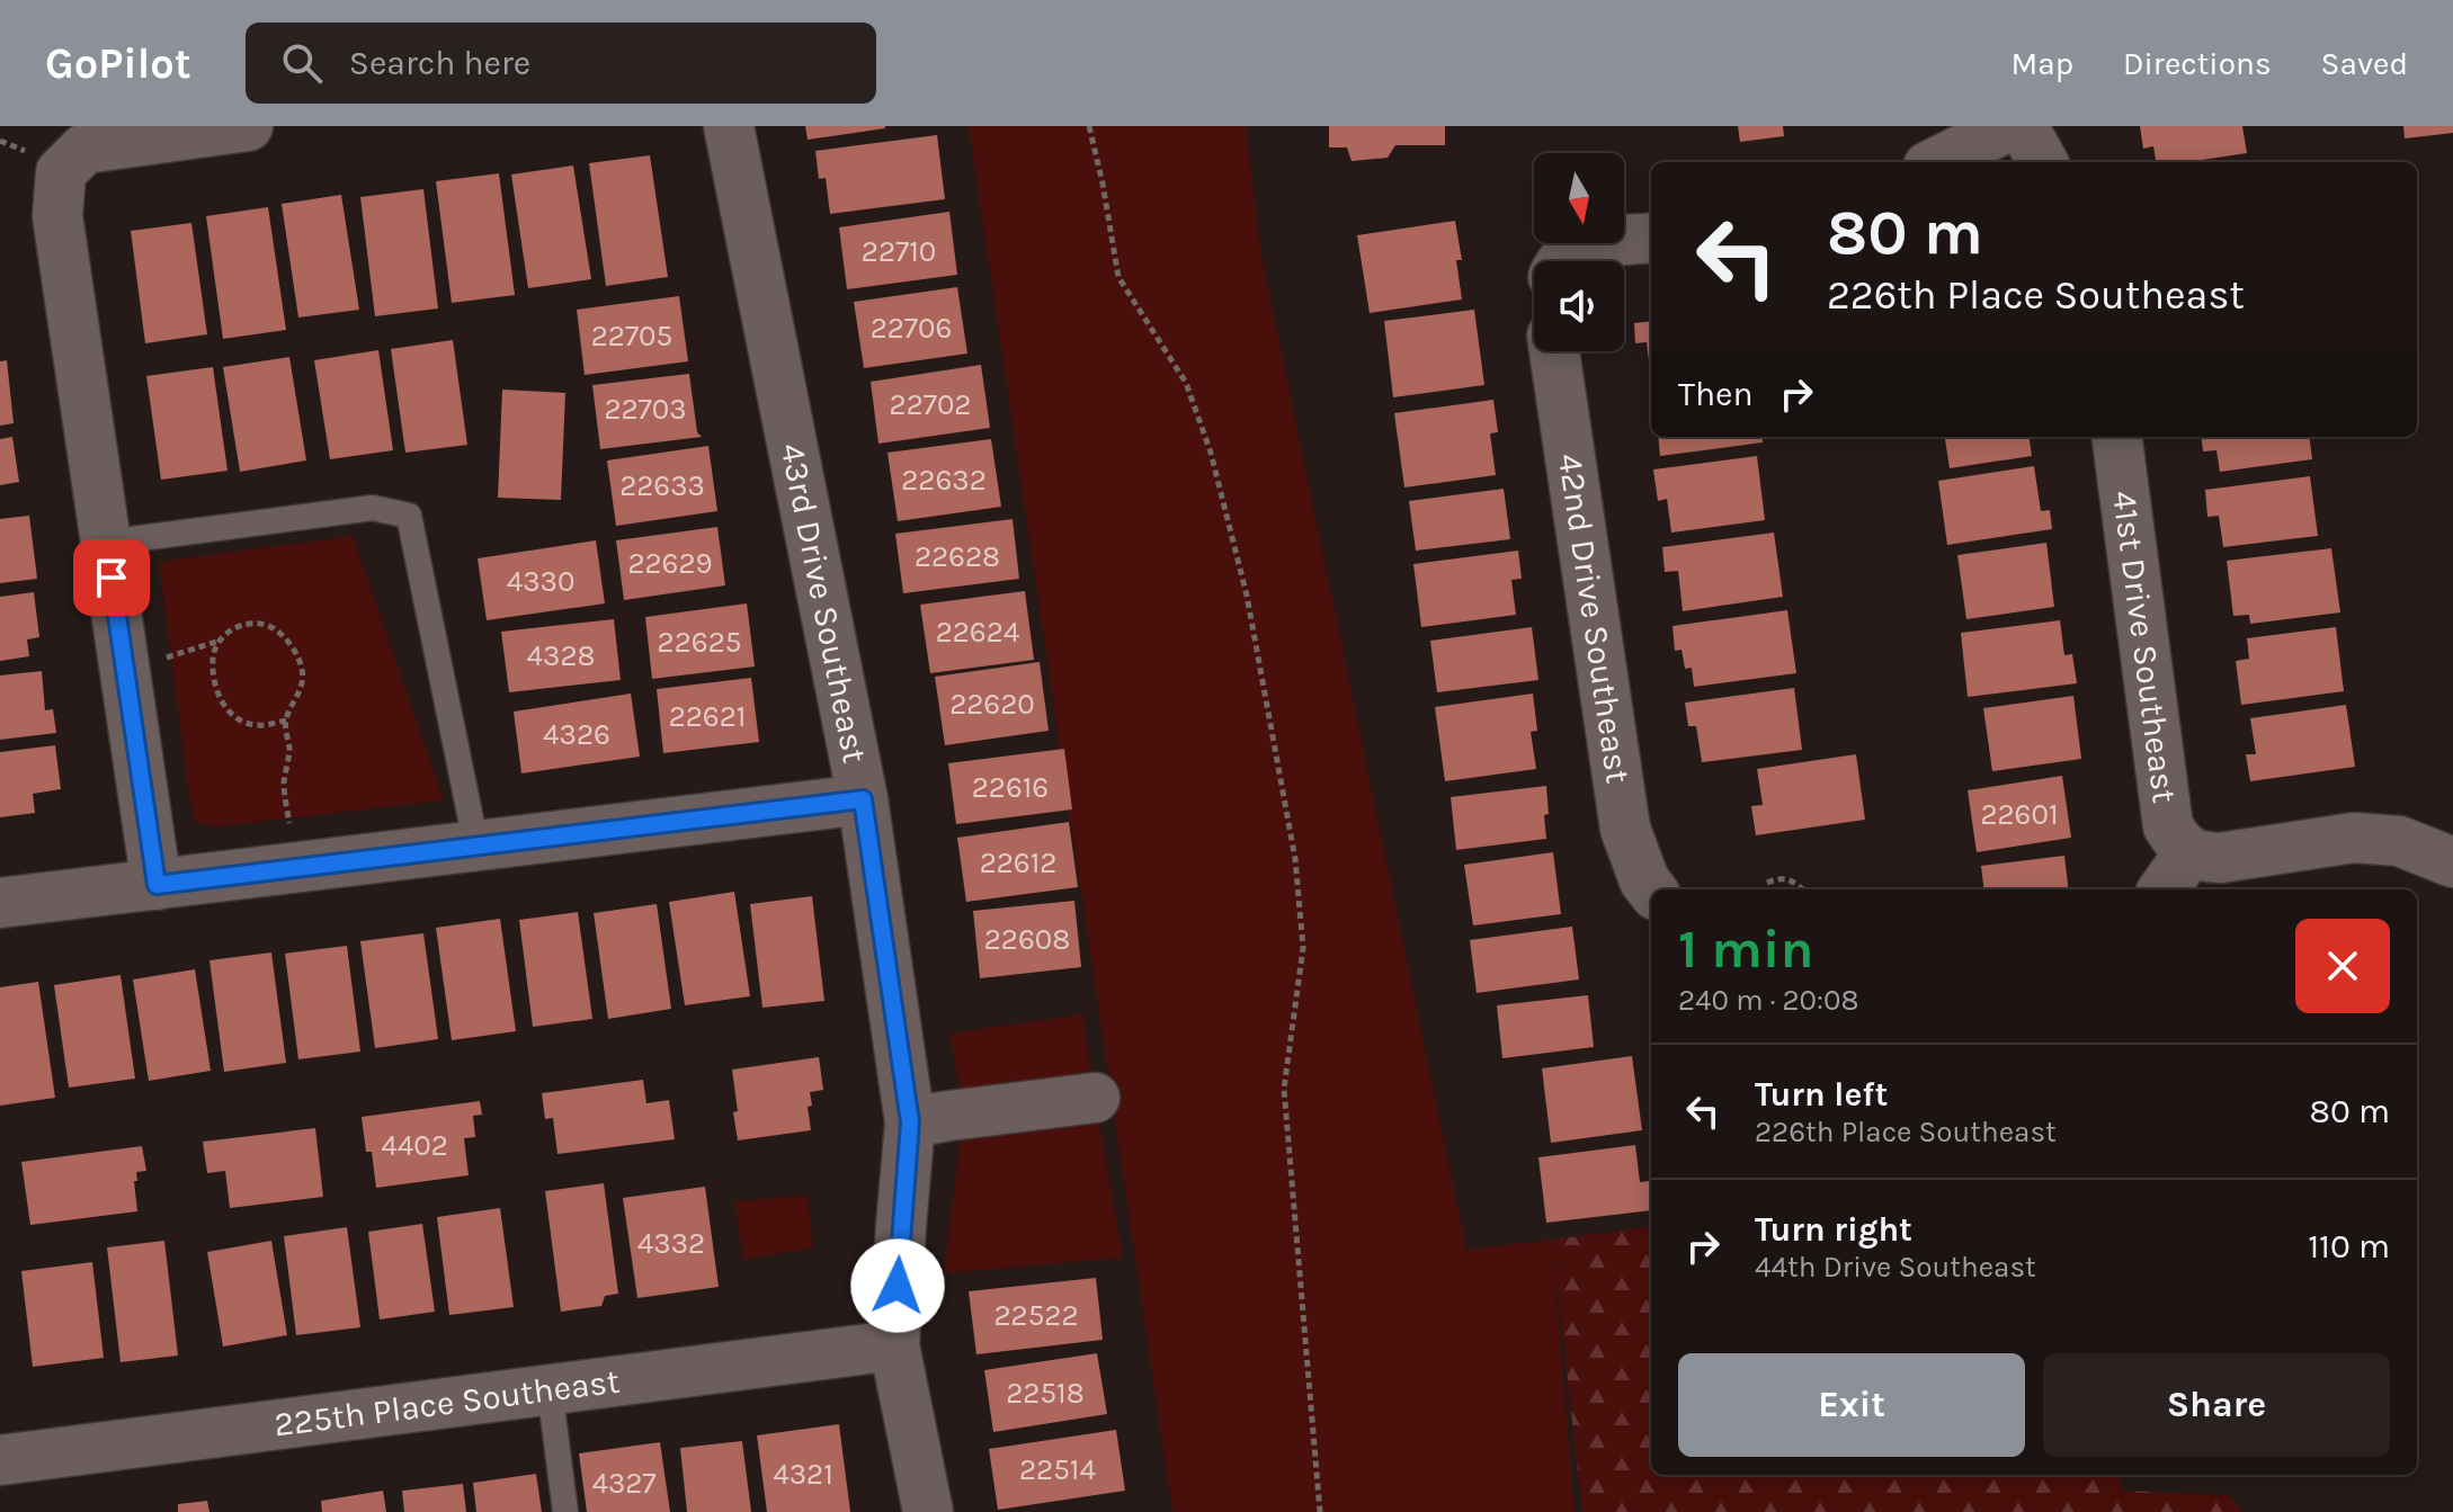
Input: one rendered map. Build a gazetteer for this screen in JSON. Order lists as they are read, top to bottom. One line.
{"streets":{"street":["43rd Drive Southeast","42nd Drive Southeast","41st Drive Southeast","225th Place Southeast"]},"crossings":[["43rd Drive Southeast","225th Place Southeast"]],"house_numbers":["22710","22706","22705","22702","22703","22632","22633","22628","22629","4330","22624","22625","4328","22620","22621","4326","22616","22601","22612","22608","4402","4332","22522","22518","22514","4321","4327"],"north":"bottom","page":{"header":"GoPilot","search":"Search here","nav":["Map","Directions","Saved"],"turn":["80 m","226th Place Southeast"],"then":"Then","heading":["1 min","240 m · 20:08"],"list":[{"name":"Turn left","note":"226th Place Southeast","value":"80 m"},{"name":"Turn right","note":"44th Drive Southeast","value":"110 m"}],"buttons":["Exit","Share"]}}
